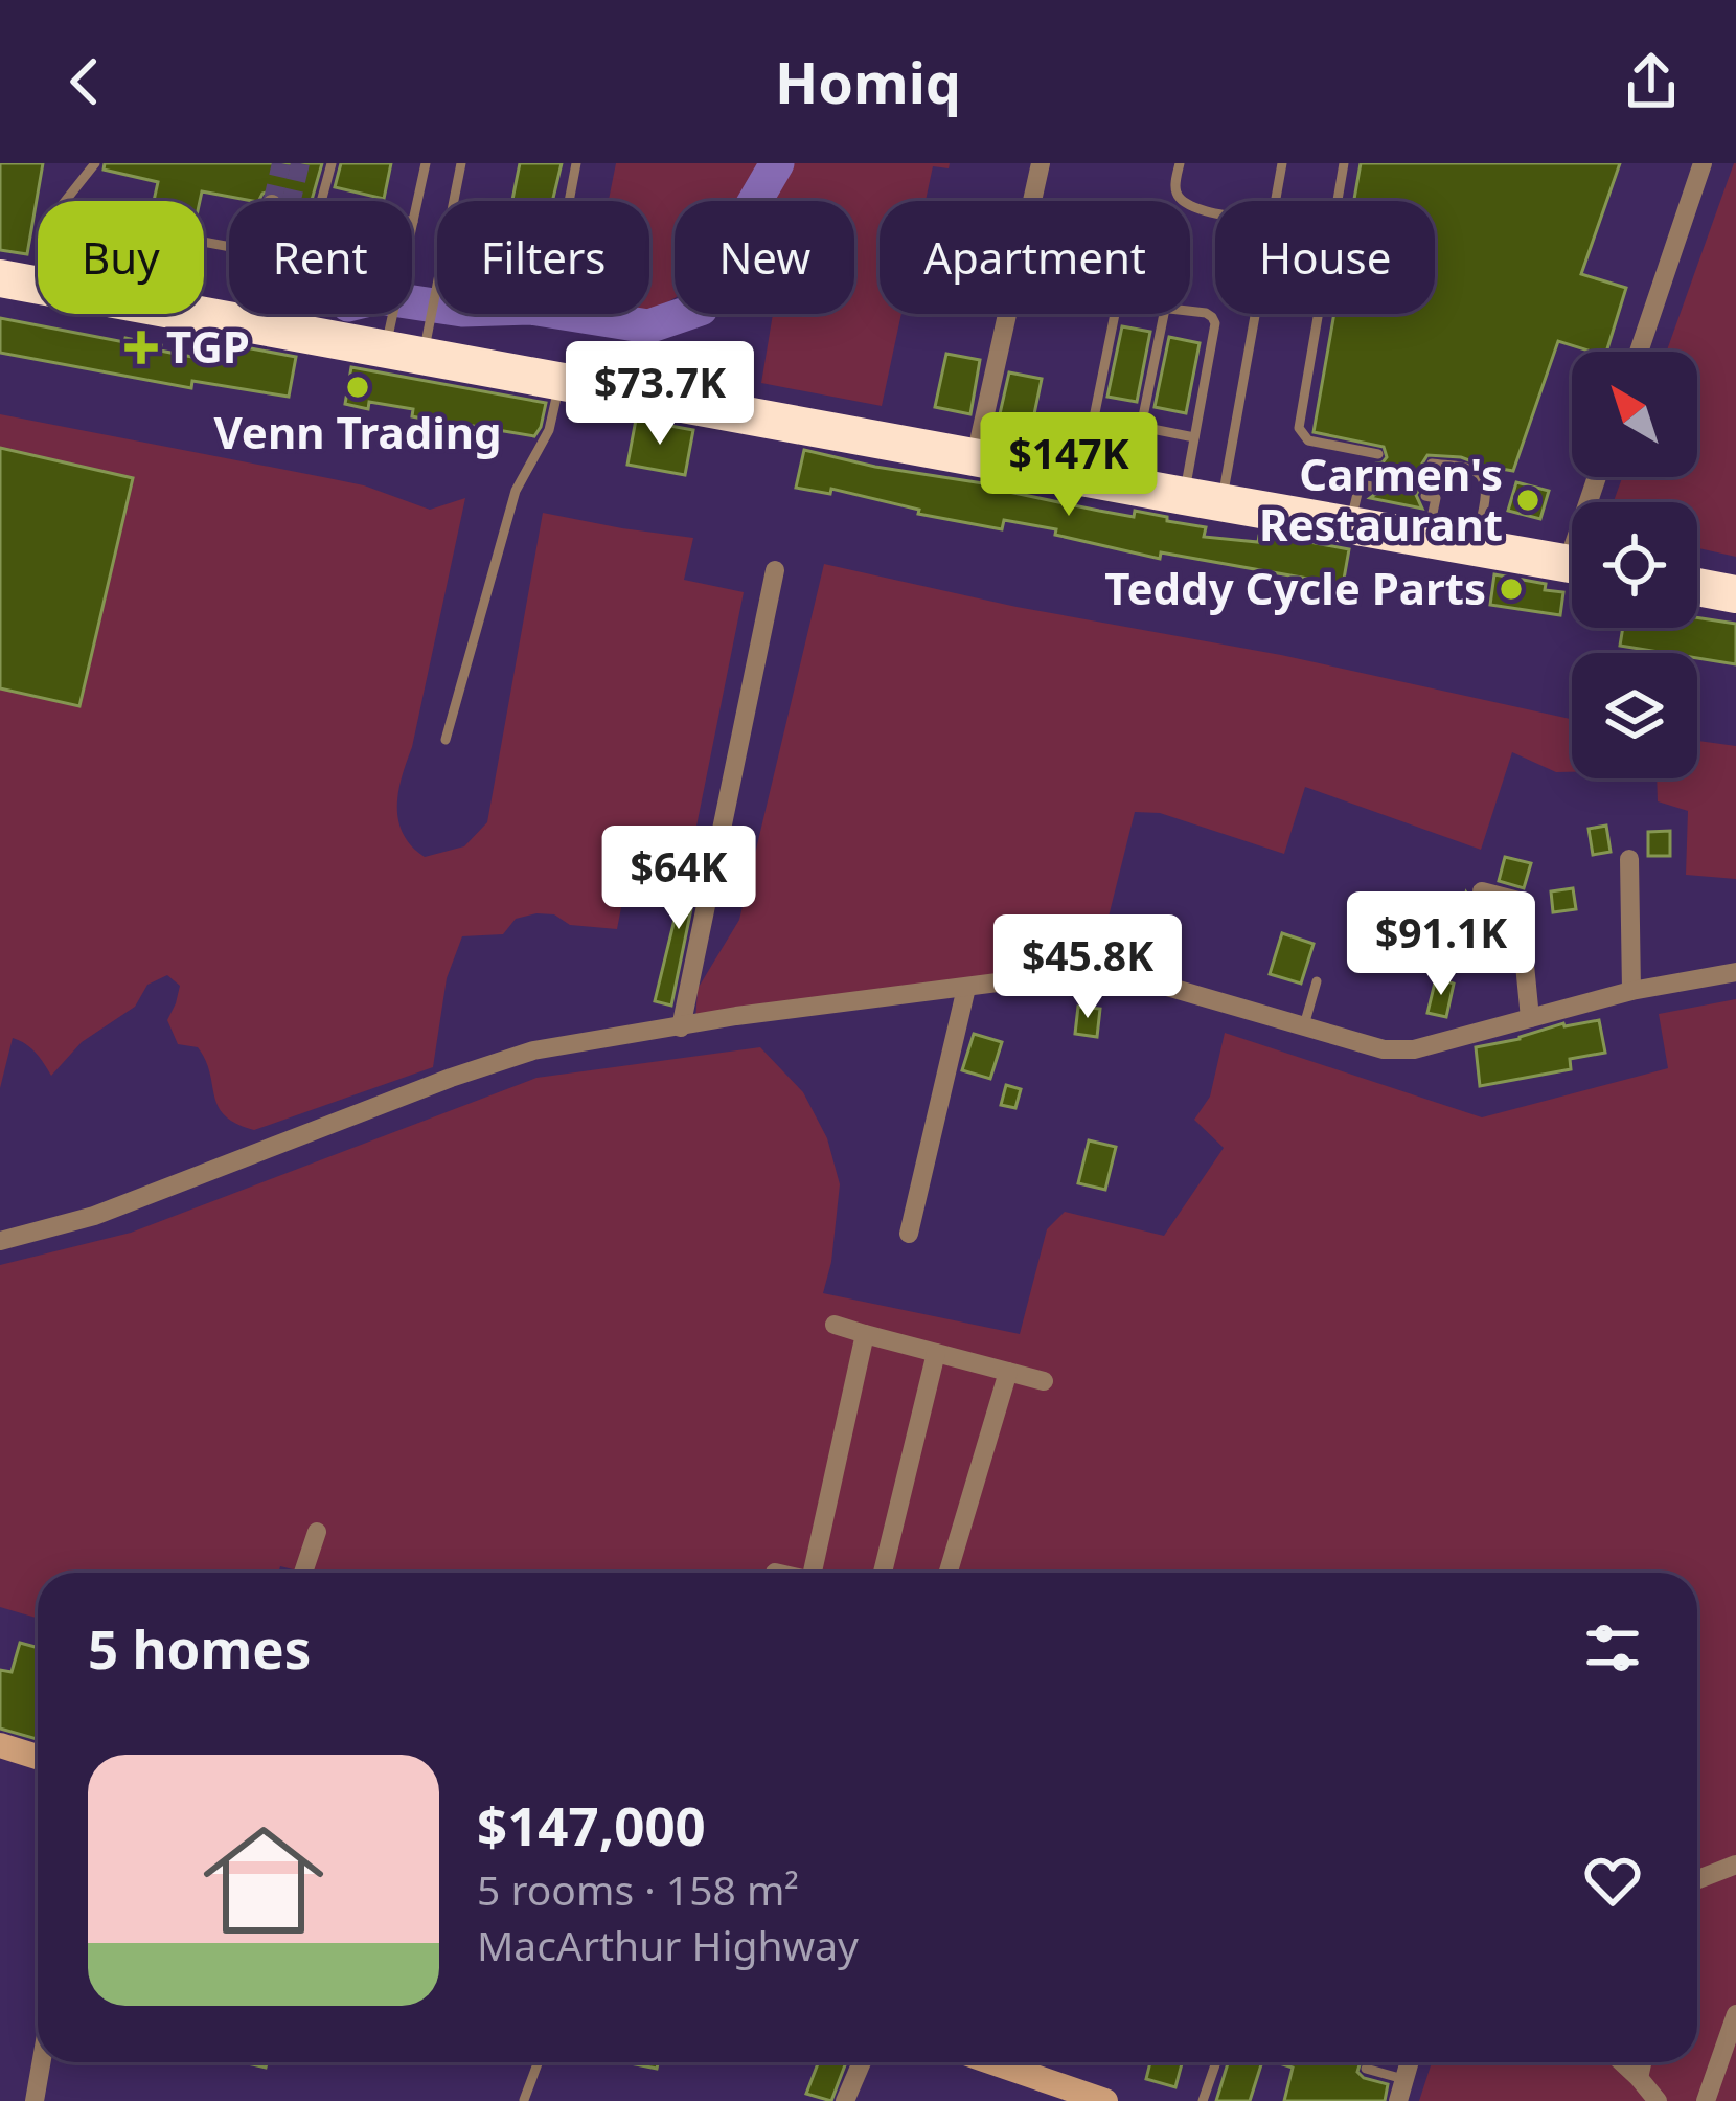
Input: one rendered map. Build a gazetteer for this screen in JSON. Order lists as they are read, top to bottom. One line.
{"places":{"health":["TGP"],"other":["Venn Trading","Carmen's Restaurant","Teddy Cycle Parts"]},"north":"top left","page":{"header":"Homiq","chip":["Buy","Rent","Filters","New","Apartment","House"],"price":["$73.7K","$147K","$64K","$91.1K","$45.8K"],"heading":"5 homes","list":[{"name":"$147,000","note":"5 rooms · 158 m² · MacArthur Highway"}]}}
